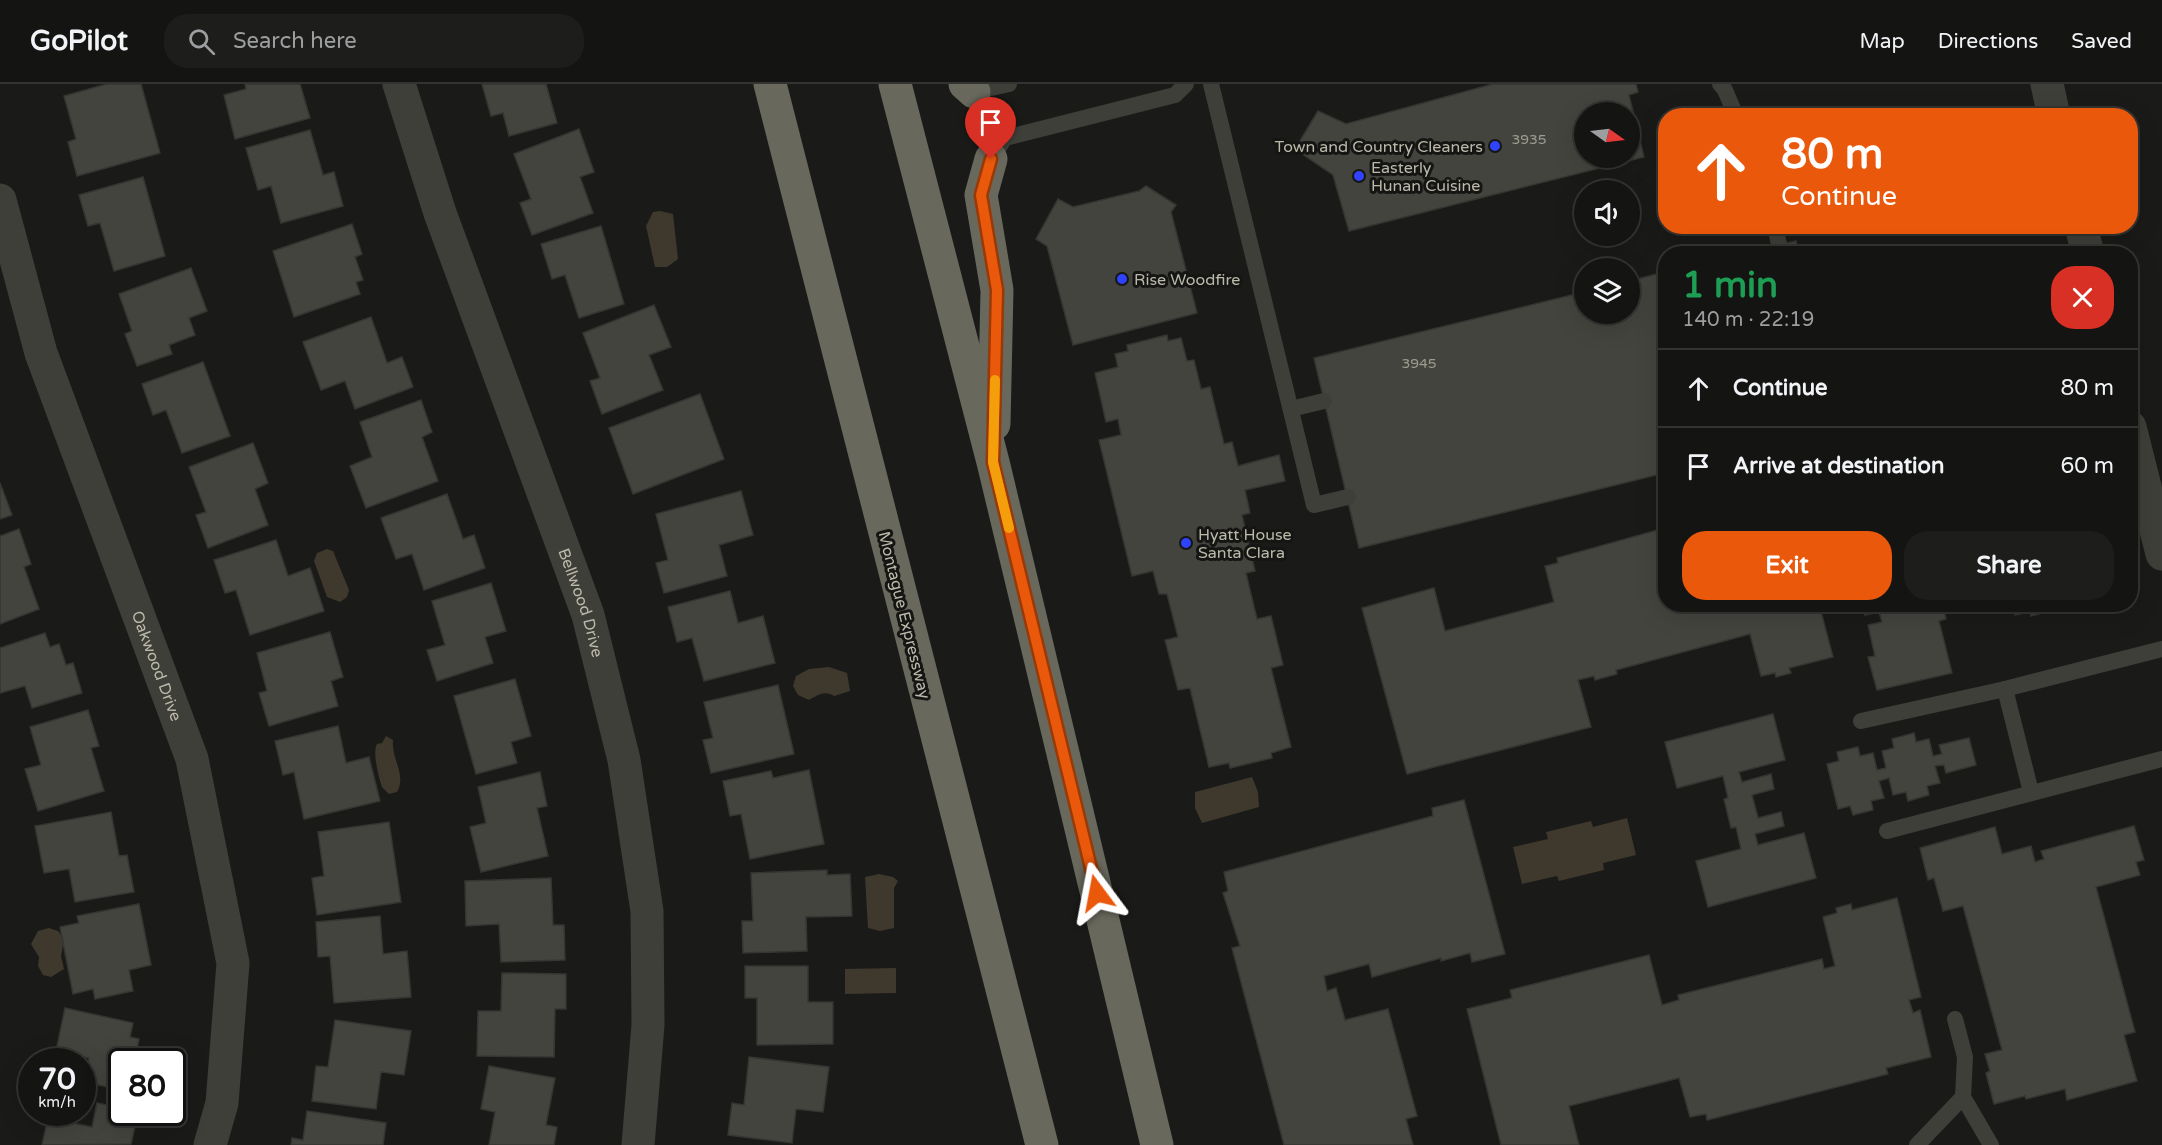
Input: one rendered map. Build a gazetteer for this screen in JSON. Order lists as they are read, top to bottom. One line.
{"streets":{"highway":["Montague Expressway"],"street":["Bellwood Drive","Oakwood Drive"]},"places":["Town and Country Cleaners","Easterly Hunan Cuisine","Rise Woodfire","Hyatt House Santa Clara"],"house_numbers":["3935","3945"],"north":"right","page":{"header":"GoPilot","search":"Search here","nav":["Map","Directions","Saved"],"turn":["80 m","Continue"],"heading":["1 min","140 m · 22:19"],"list":[{"name":"Continue","value":"80 m"},{"name":"Arrive at destination","value":"60 m"}],"buttons":["Exit","Share"],"speed":"70 km/h","limit":"80"}}
